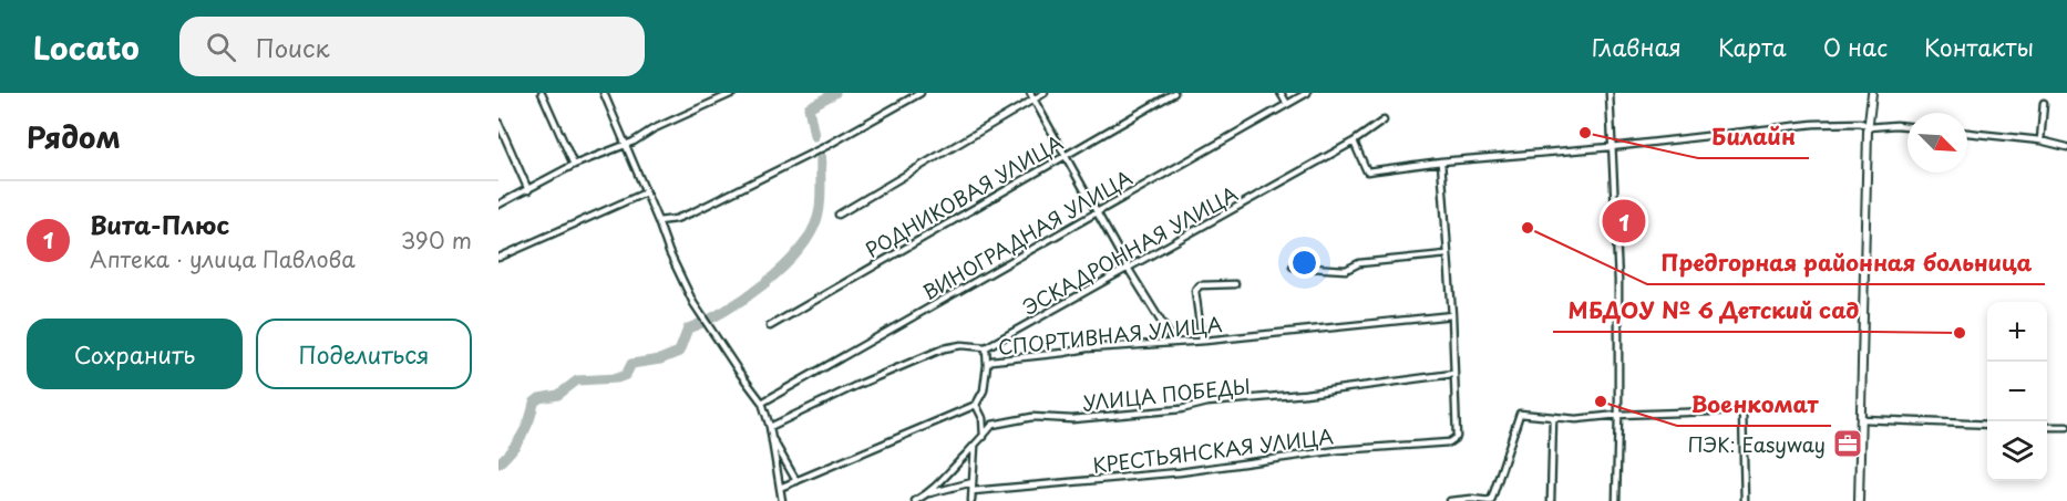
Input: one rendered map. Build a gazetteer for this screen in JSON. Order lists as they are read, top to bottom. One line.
{"streets":{"street":["РОДНИКОВАЯ УЛИЦА","ВИНОГРАДНАЯ УЛИЦА","ЭСКАДРОННАЯ УЛИЦА","СПОРТИВНАЯ УЛИЦА","УЛИЦА ПОБЕДЫ","КРЕСТЬЯНСКАЯ УЛИЦА"]},"crossings":[["УЛИЦА ПОБЕДЫ","КРЕСТЬЯНСКАЯ УЛИЦА"]],"places":{"other":["Билайн","Предгорная районная больница","МБДОУ № 6 Детский сад","Военкомат"],"office":["ПЭК: Easyway"]},"north":"bottom right","page":{"header":"Locato","search":"Поиск","nav":["Главная","Карта","О нас","Контакты"],"heading":"Рядом","list":[{"mark":"1","name":"Вита-Плюс","note":"Аптека · улица Павлова","value":"390 m"}],"pins":"1","buttons":["Сохранить","Поделиться"],"map_buttons":["+","−"]}}
